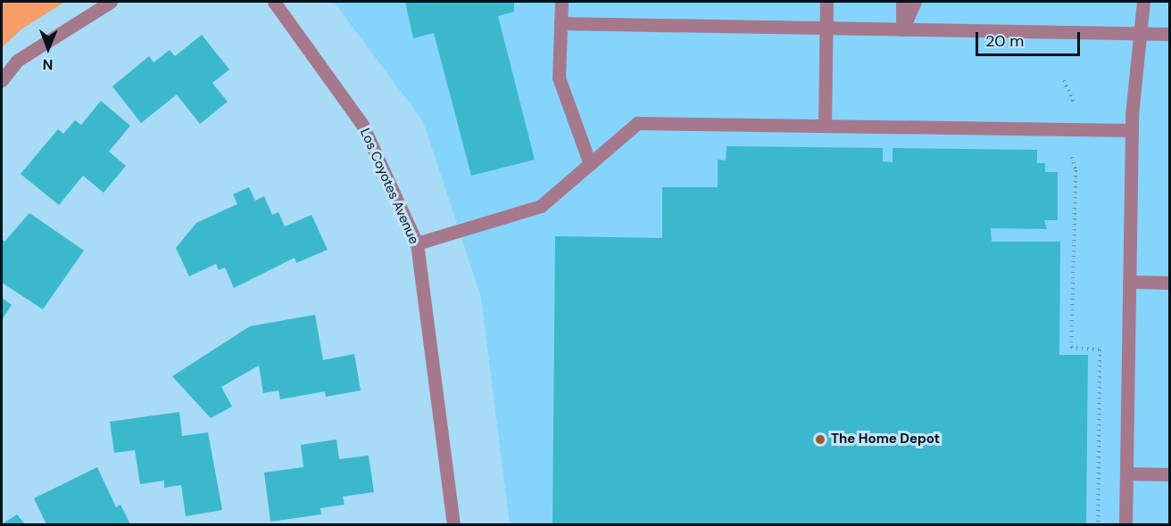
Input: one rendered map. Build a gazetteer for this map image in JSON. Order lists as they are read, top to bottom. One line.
{"streets":{"street":["Los Coyotes Avenue"]},"places":["The Home Depot"],"scale_bar":"20 m","north":"bottom"}
